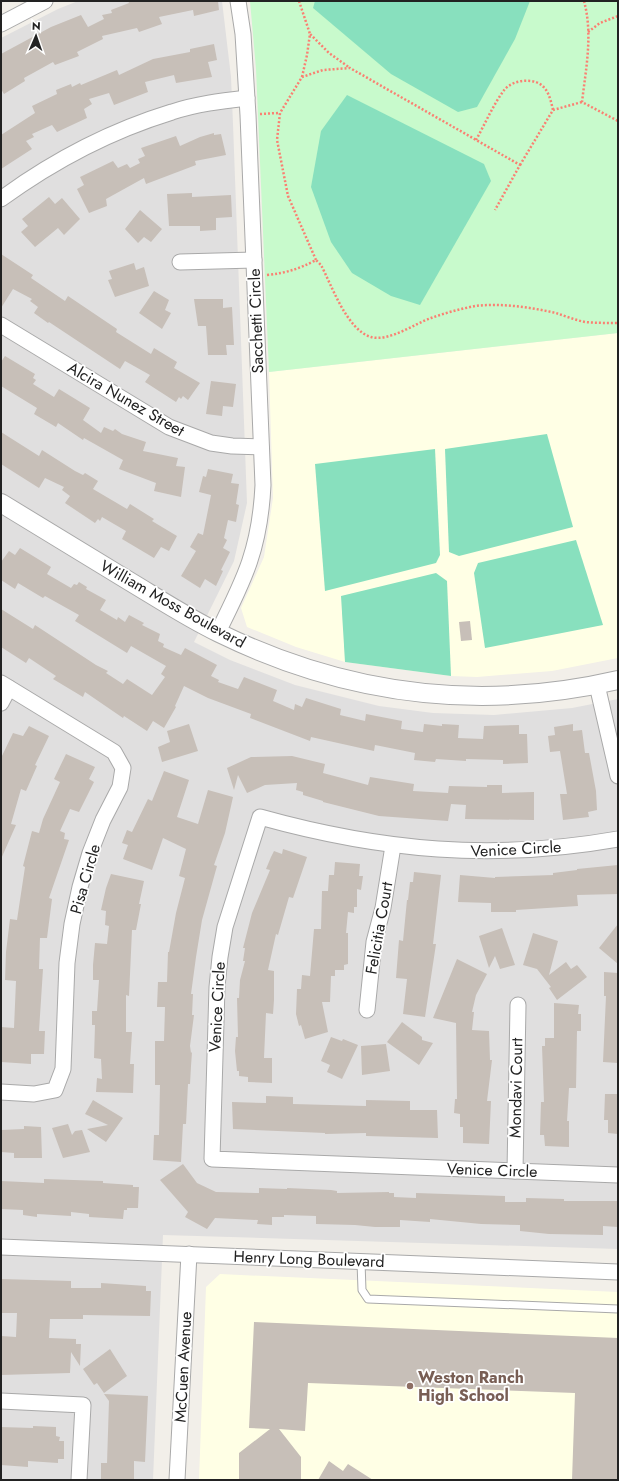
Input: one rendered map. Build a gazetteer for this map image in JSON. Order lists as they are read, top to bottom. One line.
{"streets":{"street":["Sacchetti Circle","Alcira Nunez Street","William Moss Boulevard","Venice Circle","Pisa Circle","Felicitia Court","Mondavi Court","Henry Long Boulevard","McCuen Avenue"]},"crossings":[["Sacchetti Circle","Alcira Nunez Street"],["Sacchetti Circle","William Moss Boulevard"],["Venice Circle","Felicitia Court"],["Venice Circle","Mondavi Court"],["Henry Long Boulevard","McCuen Avenue"]],"places":["Weston Ranch High School"],"north":"top"}
